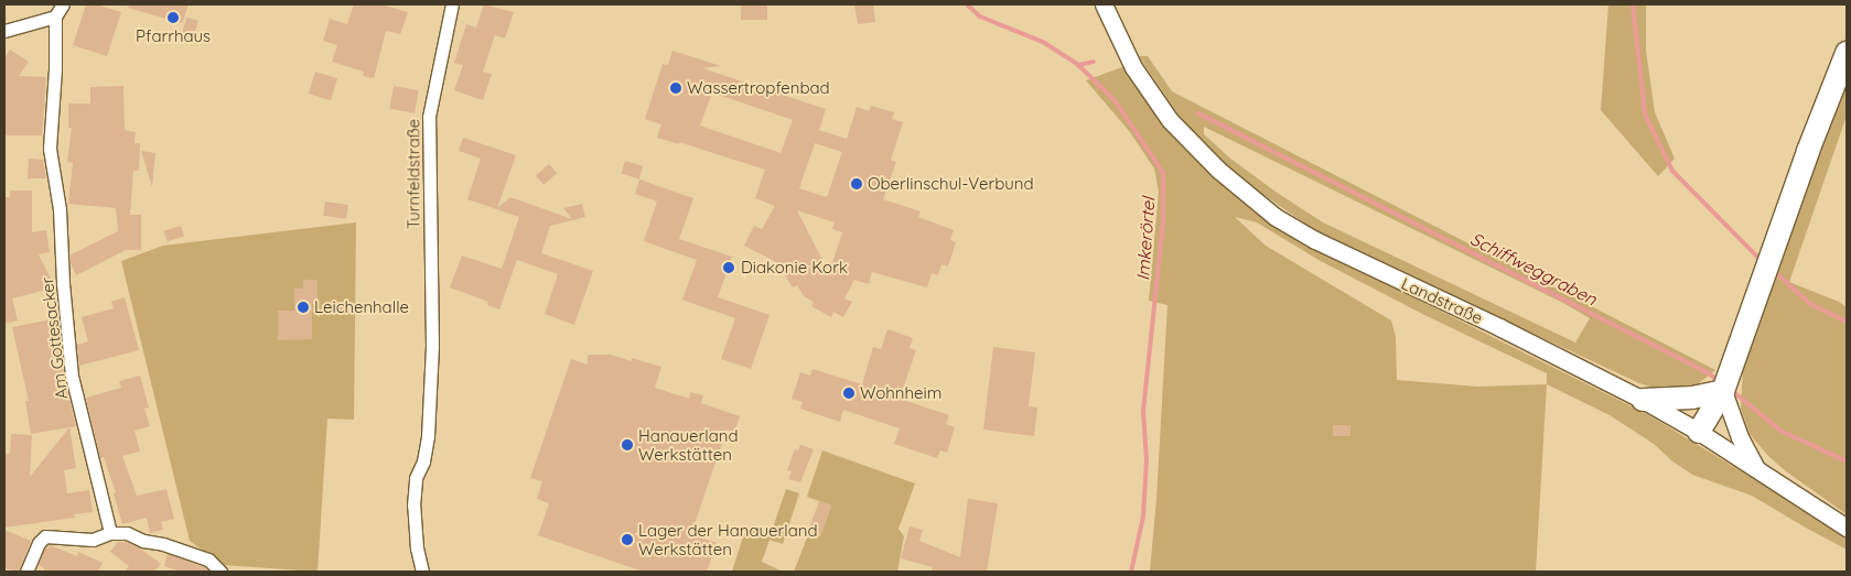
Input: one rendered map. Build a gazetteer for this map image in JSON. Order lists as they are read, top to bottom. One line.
{"streets":{"main road":["Landstraße"],"street":["Turnfeldstraße","Am Gottesacker"]},"water":["Imkerörtel","Schiffweggraben"],"places":["Pfarrhaus","Wassertropfenbad","Oberlinschul-Verbund","Diakonie Kork","Leichenhalle","Wohnheim","Hanauerland Werkstätten","Lager der Hanauerland Werkstätten"]}
